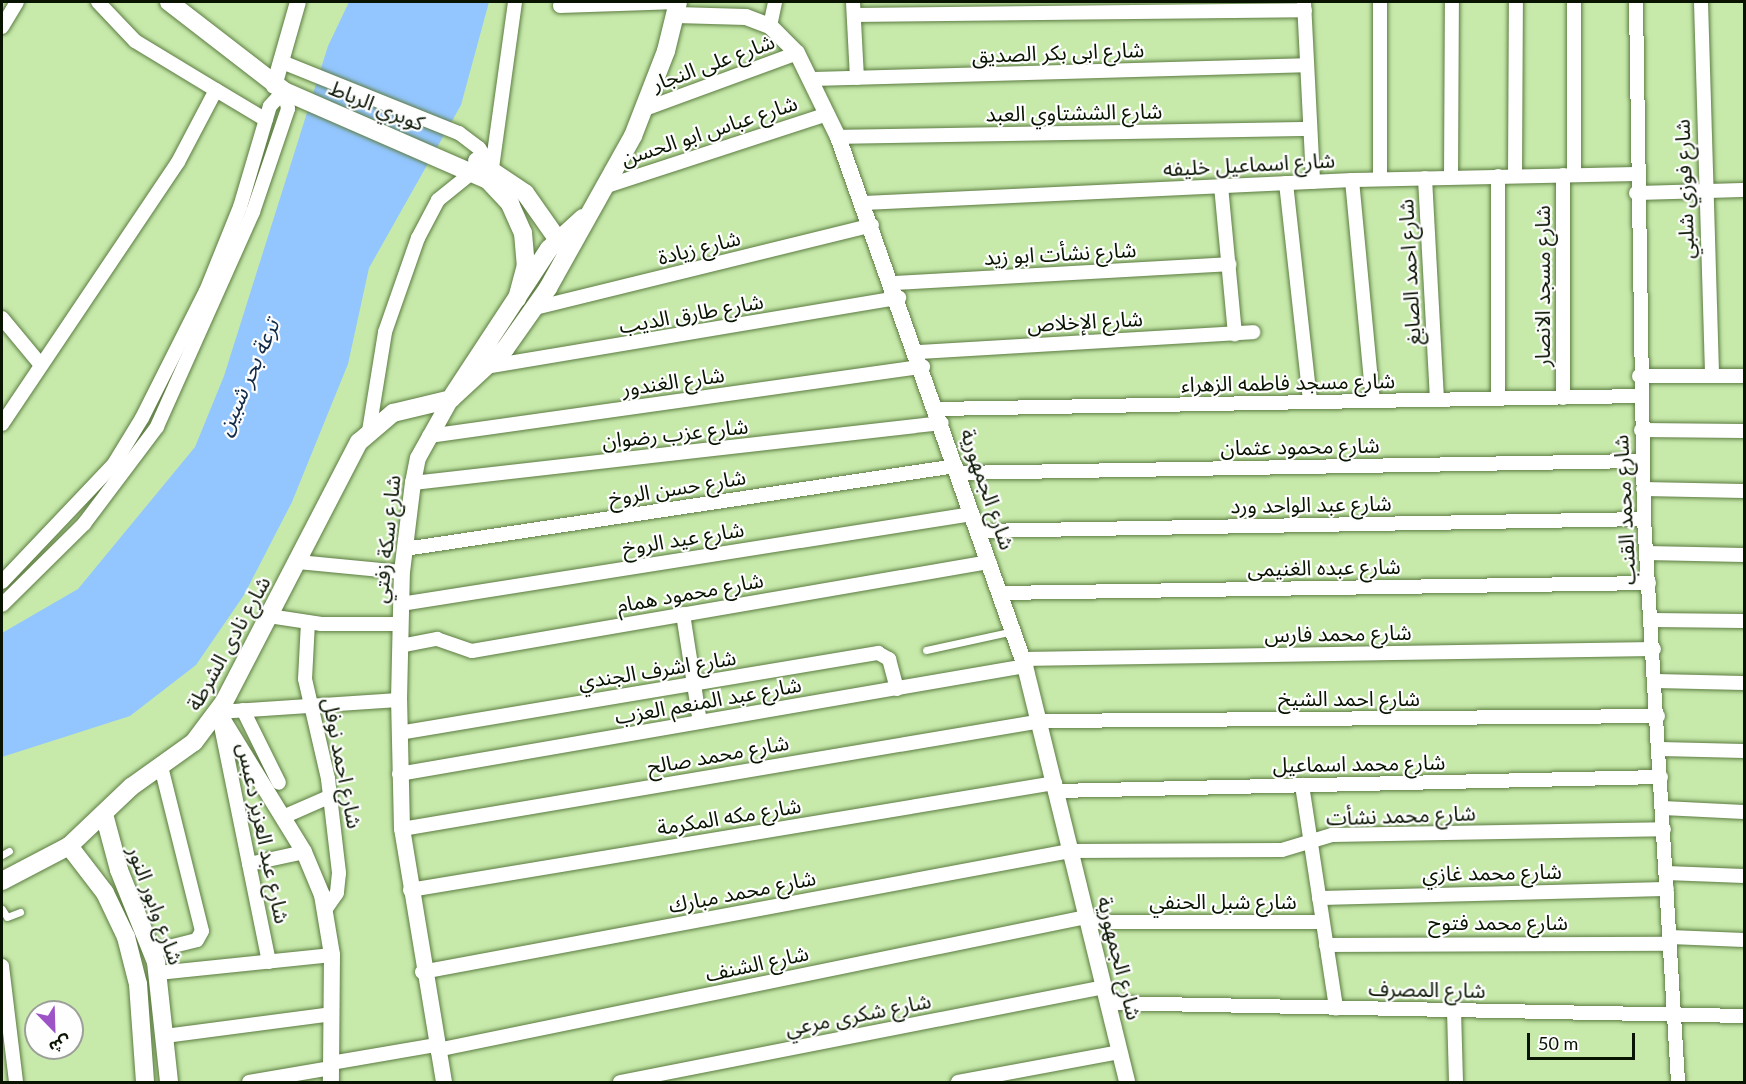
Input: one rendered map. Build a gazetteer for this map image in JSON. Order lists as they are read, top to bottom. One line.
{"streets":{"main road":["كوبري الرباط","شارع سكة زفتي","شارع نادى الشرطة","شارع وابور النور"],"street":["شارع ابى بكر الصديق","شارع على النجار","شارع الششتاوي العبد","شارع عباس ابو الحسن","شارع اسماعيل خليفه","شارع فوزي شلبي","شارع زيادة","شارع نشأت ابو زيد","شارع احمد الصايغ","شارع مسجد الانصار","شارع طارق الديب","شارع الإخلاص","شارع الغندور","شارع مسجد فاطمه الزهراء","شارع عزب رضوان","شارع محمود عثمان","شارع حسن الروخ","شارع الجمهورية","شارع عبد الواحد ورد","شارع محمد القنب","شارع عيد الروخ","شارع عبده الغنيمى","شارع محمود همام","شارع محمد فارس","شارع اشرف الجندي","شارع احمد الشيخ","شارع عبد المنعم العزب","شارع محمد صالح","شارع احمد نوفل","شارع محمد اسماعيل","شارع محمد نشأت","شارع مكه المكرمة","شارع عبد العزيز دعبس","شارع محمد غازي","شارع محمد مبارك","شارع شبل الحنفي","شارع محمد فتوح","شارع الشنف","شارع المصرف","شارع شكرى مرعي"]},"crossings":[["شارع ابى بكر الصديق","شارع الجمهورية"],["شارع على النجار","شارع الجمهورية"],["شارع على النجار","شارع سكة زفتي"],["شارع الششتاوي العبد","شارع الجمهورية"],["شارع عباس ابو الحسن","شارع الجمهورية"],["شارع عباس ابو الحسن","شارع سكة زفتي"],["شارع اسماعيل خليفه","شارع احمد الصايغ"],["شارع اسماعيل خليفه","شارع مسجد الانصار"],["شارع اسماعيل خليفه","شارع الجمهورية"],["شارع اسماعيل خليفه","شارع محمد القنب"],["شارع زيادة","شارع الجمهورية"],["شارع زيادة","شارع سكة زفتي"],["شارع نشأت ابو زيد","شارع طارق الديب"],["شارع نشأت ابو زيد","شارع الجمهورية"],["شارع احمد الصايغ","شارع مسجد فاطمه الزهراء"],["شارع مسجد الانصار","شارع مسجد فاطمه الزهراء"],["شارع طارق الديب","شارع الجمهورية"],["شارع طارق الديب","شارع سكة زفتي"],["شارع الإخلاص","شارع الغندور"],["شارع الإخلاص","شارع الجمهورية"],["شارع الغندور","شارع الجمهورية"],["شارع الغندور","شارع سكة زفتي"],["شارع مسجد فاطمه الزهراء","شارع عزب رضوان"],["شارع مسجد فاطمه الزهراء","شارع الجمهورية"],["شارع مسجد فاطمه الزهراء","شارع محمد القنب"],["شارع عزب رضوان","شارع الجمهورية"],["شارع عزب رضوان","شارع سكة زفتي"],["شارع محمود عثمان","شارع حسن الروخ"],["شارع محمود عثمان","شارع الجمهورية"],["شارع محمود عثمان","شارع محمد القنب"],["شارع حسن الروخ","شارع الجمهورية"],["شارع حسن الروخ","شارع سكة زفتي"],["شارع الجمهورية","شارع عبد الواحد ورد"],["شارع الجمهورية","شارع عيد الروخ"],["شارع الجمهورية","شارع سكة زفتي"],["شارع الجمهورية","شارع عبده الغنيمى"],["شارع الجمهورية","شارع محمود همام"],["شارع الجمهورية","شارع محمد فارس"],["شارع الجمهورية","شارع احمد الشيخ"],["شارع الجمهورية","شارع عبد المنعم العزب"],["شارع الجمهورية","شارع محمد صالح"],["شارع الجمهورية","شارع محمد اسماعيل"],["شارع الجمهورية","شارع محمد نشأت"],["شارع الجمهورية","شارع مكه المكرمة"],["شارع الجمهورية","شارع محمد مبارك"],["شارع الجمهورية","شارع شبل الحنفي"],["شارع الجمهورية","شارع الشنف"],["شارع الجمهورية","شارع المصرف"],["شارع الجمهورية","شارع شكرى مرعي"],["شارع عبد الواحد ورد","شارع محمد القنب"],["شارع محمد القنب","شارع عبده الغنيمى"],["شارع محمد القنب","شارع محمد فارس"],["شارع محمد القنب","شارع احمد الشيخ"],["شارع محمد القنب","شارع محمد اسماعيل"],["شارع محمد القنب","شارع محمد نشأت"],["شارع محمد القنب","شارع محمد غازي"],["شارع محمد القنب","شارع محمد فتوح"],["شارع محمد القنب","شارع المصرف"],["شارع عيد الروخ","شارع سكة زفتي"],["شارع سكة زفتي","شارع محمود همام"],["شارع سكة زفتي","شارع نادى الشرطة"],["شارع سكة زفتي","شارع اشرف الجندي"],["شارع سكة زفتي","شارع عبد المنعم العزب"],["شارع سكة زفتي","شارع محمد صالح"],["شارع سكة زفتي","شارع مكه المكرمة"],["شارع سكة زفتي","شارع محمد مبارك"],["شارع سكة زفتي","شارع الشنف"],["شارع محمد فارس","شارع عبد المنعم العزب"],["شارع نادى الشرطة","شارع عبد العزيز دعبس"],["شارع نادى الشرطة","شارع وابور النور"],["شارع اشرف الجندي","شارع عبد المنعم العزب"],["شارع احمد الشيخ","شارع محمد صالح"],["شارع محمد اسماعيل","شارع مكه المكرمة"],["شارع محمد نشأت","شارع محمد مبارك"],["شارع شبل الحنفي","شارع الشنف"]],"water":["ترعة بحر شبين"],"scale_bar":"50 m","north":"bottom right"}
